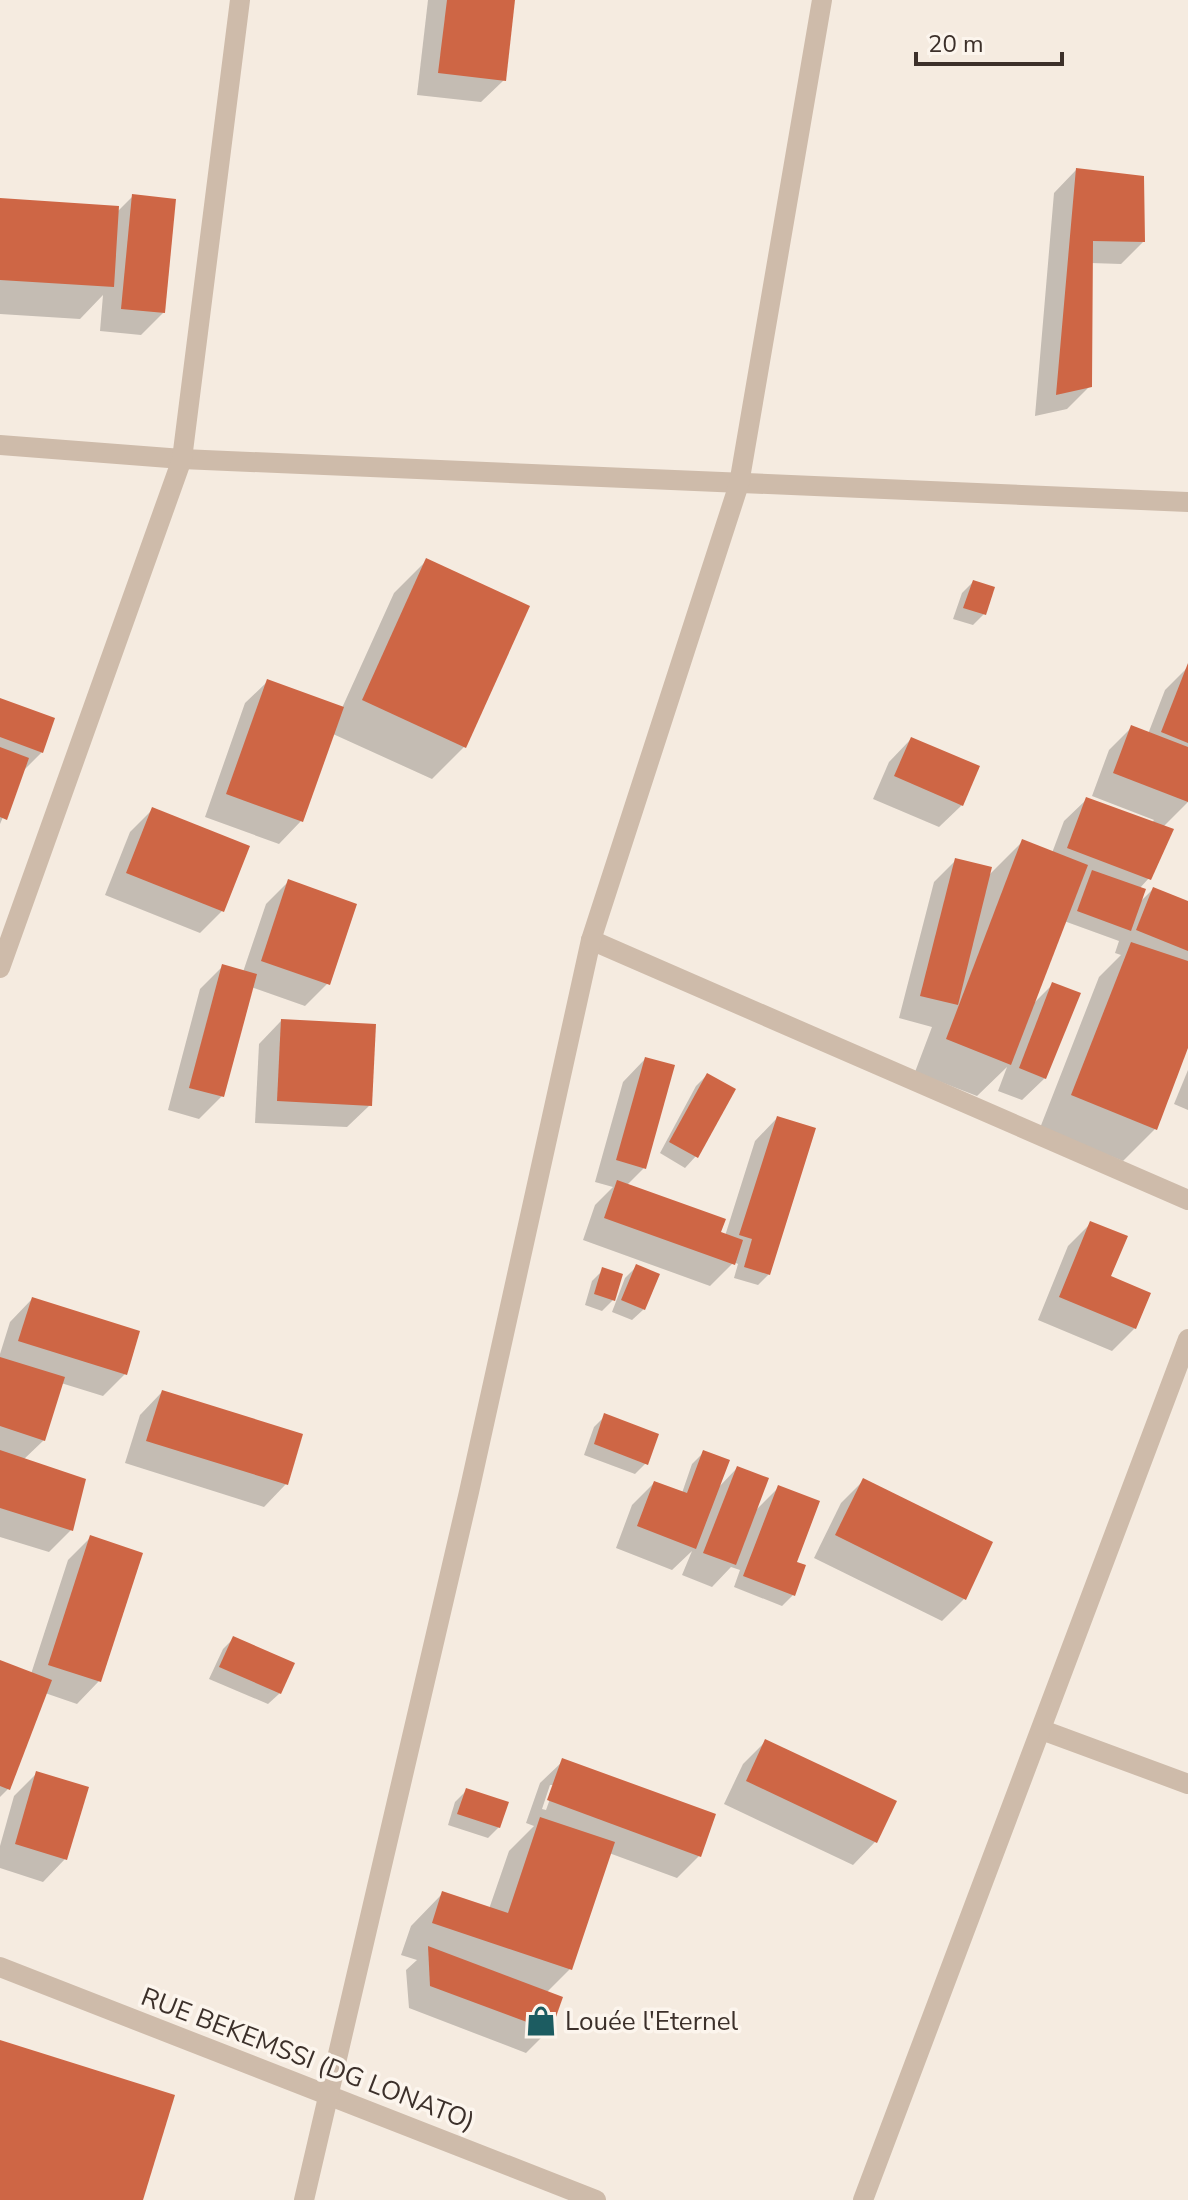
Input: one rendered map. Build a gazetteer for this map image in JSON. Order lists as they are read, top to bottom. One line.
{"streets":{"street":["RUE BEKEMSSI (DG LONATO)"]},"places":{"shop":["Louée l'Eternel"]},"scale_bar":"20 m"}
